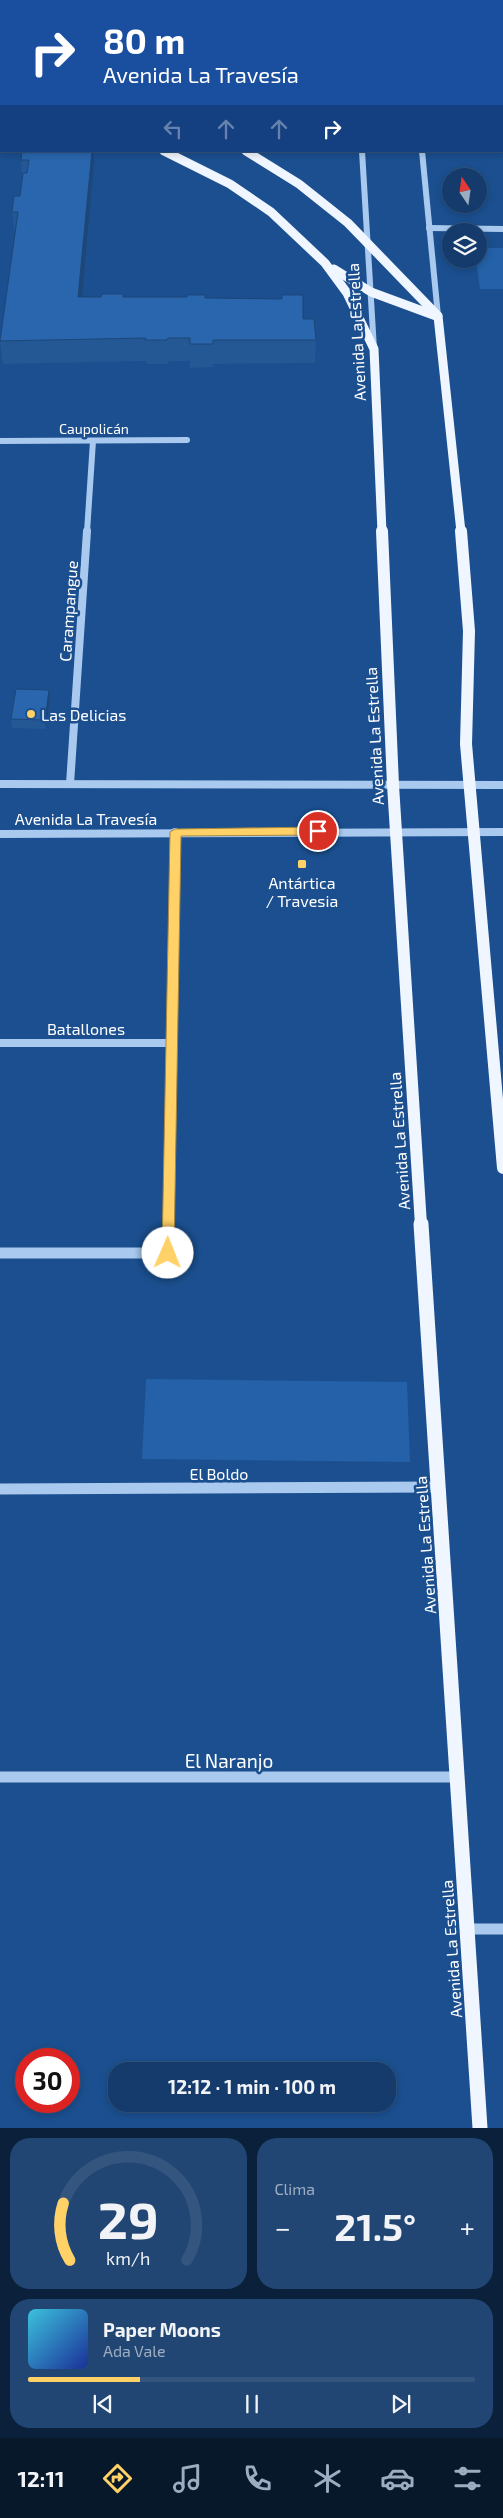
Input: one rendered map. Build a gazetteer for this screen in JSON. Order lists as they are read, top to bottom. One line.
{"streets":{"main road":["Avenida La Estrella"],"street":["Caupolicán","Carampangue","Avenida La Travesía","Batallones","El Boldo","El Naranjo"]},"crossings":[["Avenida La Estrella","Avenida La Travesía"],["Avenida La Estrella","El Boldo"],["Avenida La Estrella","El Naranjo"],["Caupolicán","Carampangue"],["Carampangue","Avenida La Travesía"]],"places":{"other":["Las Delicias"],"transit":["Antártica / Travesia"]},"north":"top","page":{"turn":["80 m","Avenida La Travesía"],"limit":"30","trip":"12:12 · 1 min · 100 m","tile":"Clima","heat":["−","21.5°","+"],"song":["Paper Moons","Ada Vale"],"tabs":"12:11","gauge":["29","km/h"]}}
